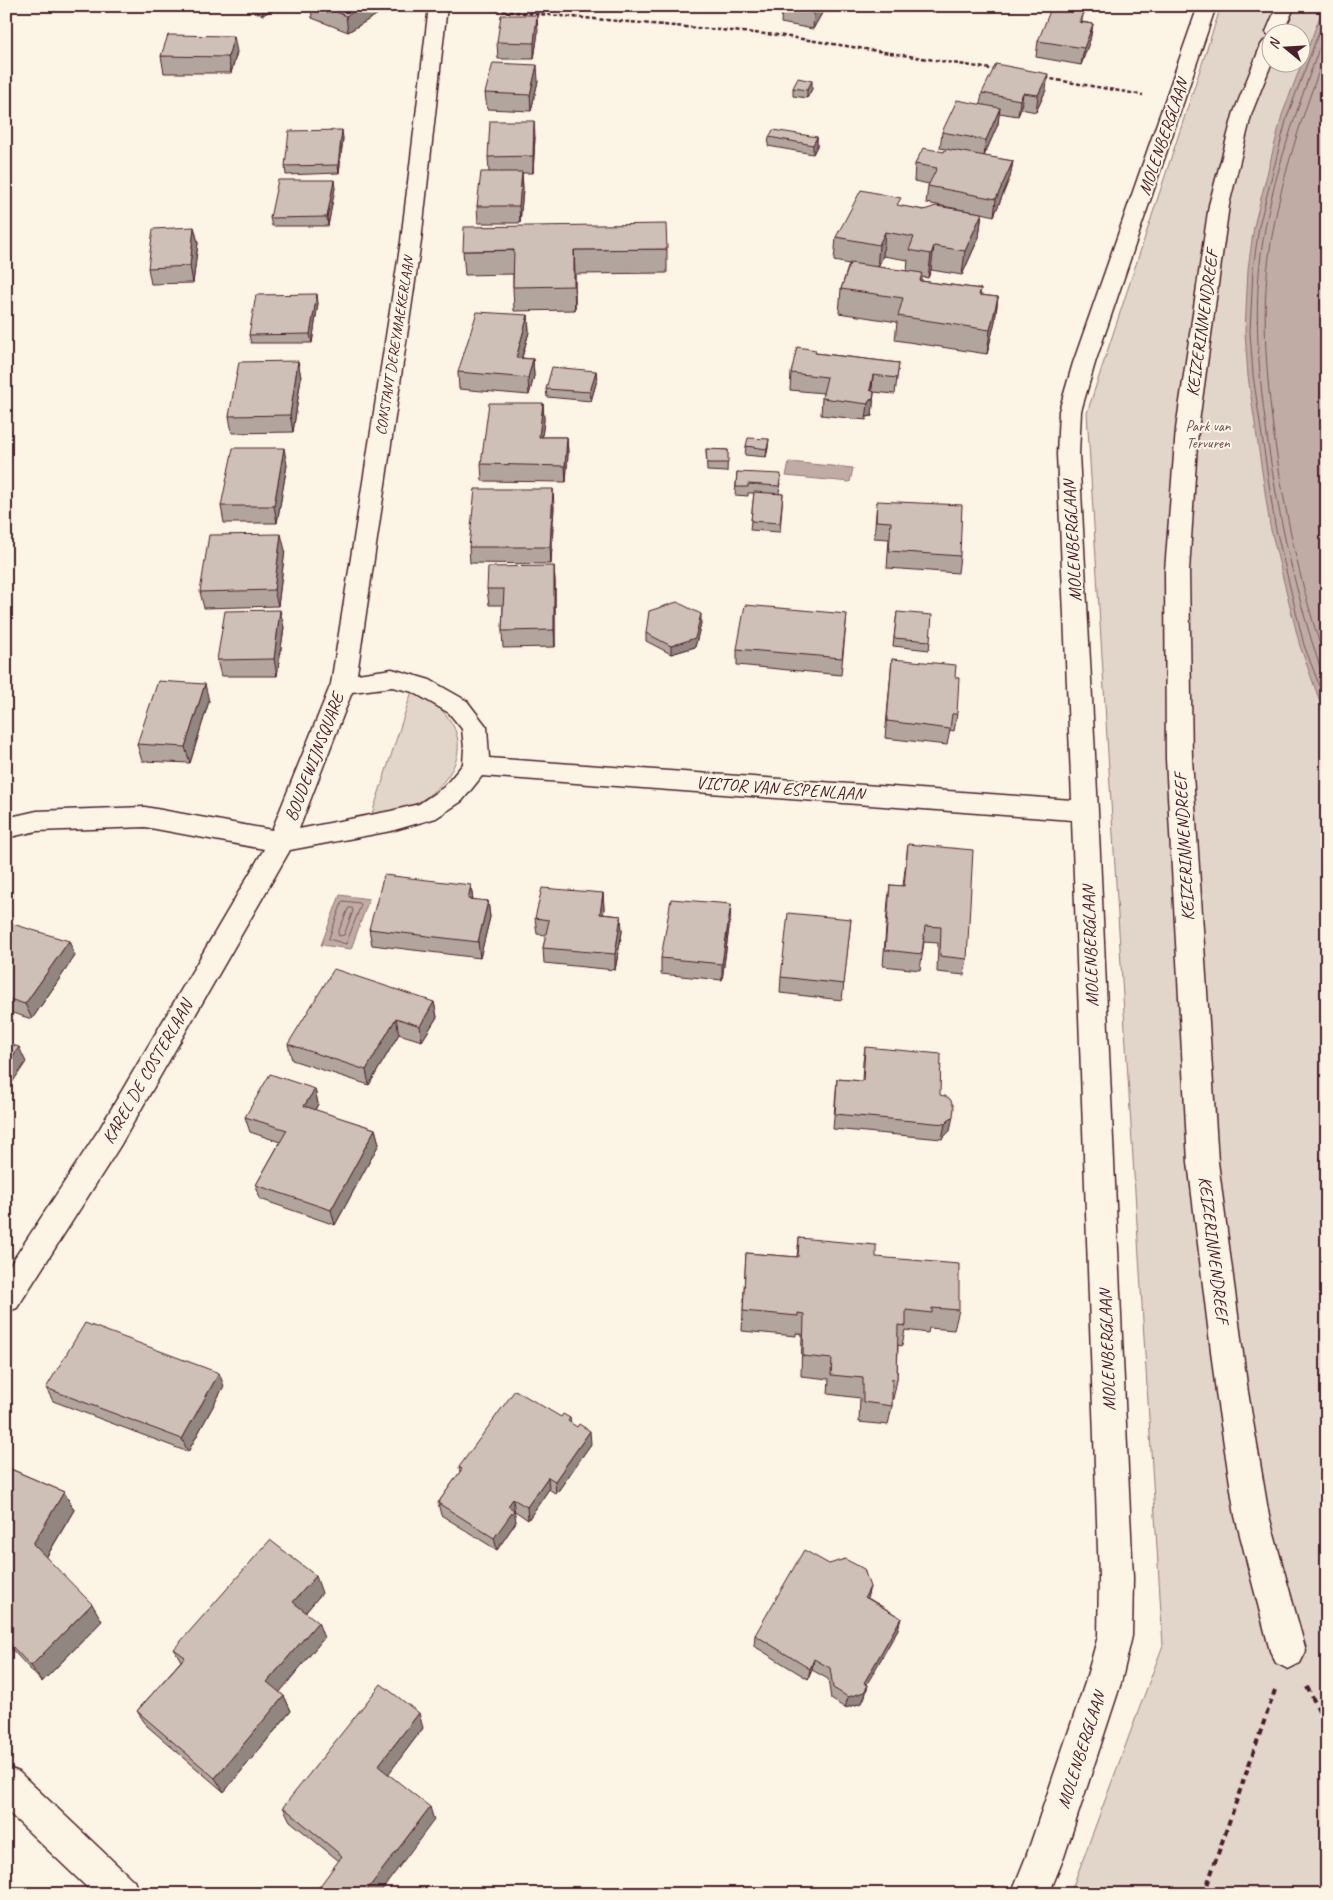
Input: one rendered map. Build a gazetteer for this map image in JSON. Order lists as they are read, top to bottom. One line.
{"streets":{"street":["MOLENBERGLAAN","KEIZERINNENDREEF","CONSTANT DEREYMAEKERLAAN","BOUDEWIJNSQUARE","VICTOR VAN ESPENLAAN","KAREL DE COSTERLAAN"]},"crossings":[["MOLENBERGLAAN","VICTOR VAN ESPENLAAN"],["CONSTANT DEREYMAEKERLAAN","BOUDEWIJNSQUARE"],["BOUDEWIJNSQUARE","VICTOR VAN ESPENLAAN"],["BOUDEWIJNSQUARE","KAREL DE COSTERLAAN"]],"parks":["Park van Tervuren"],"north":"left"}
